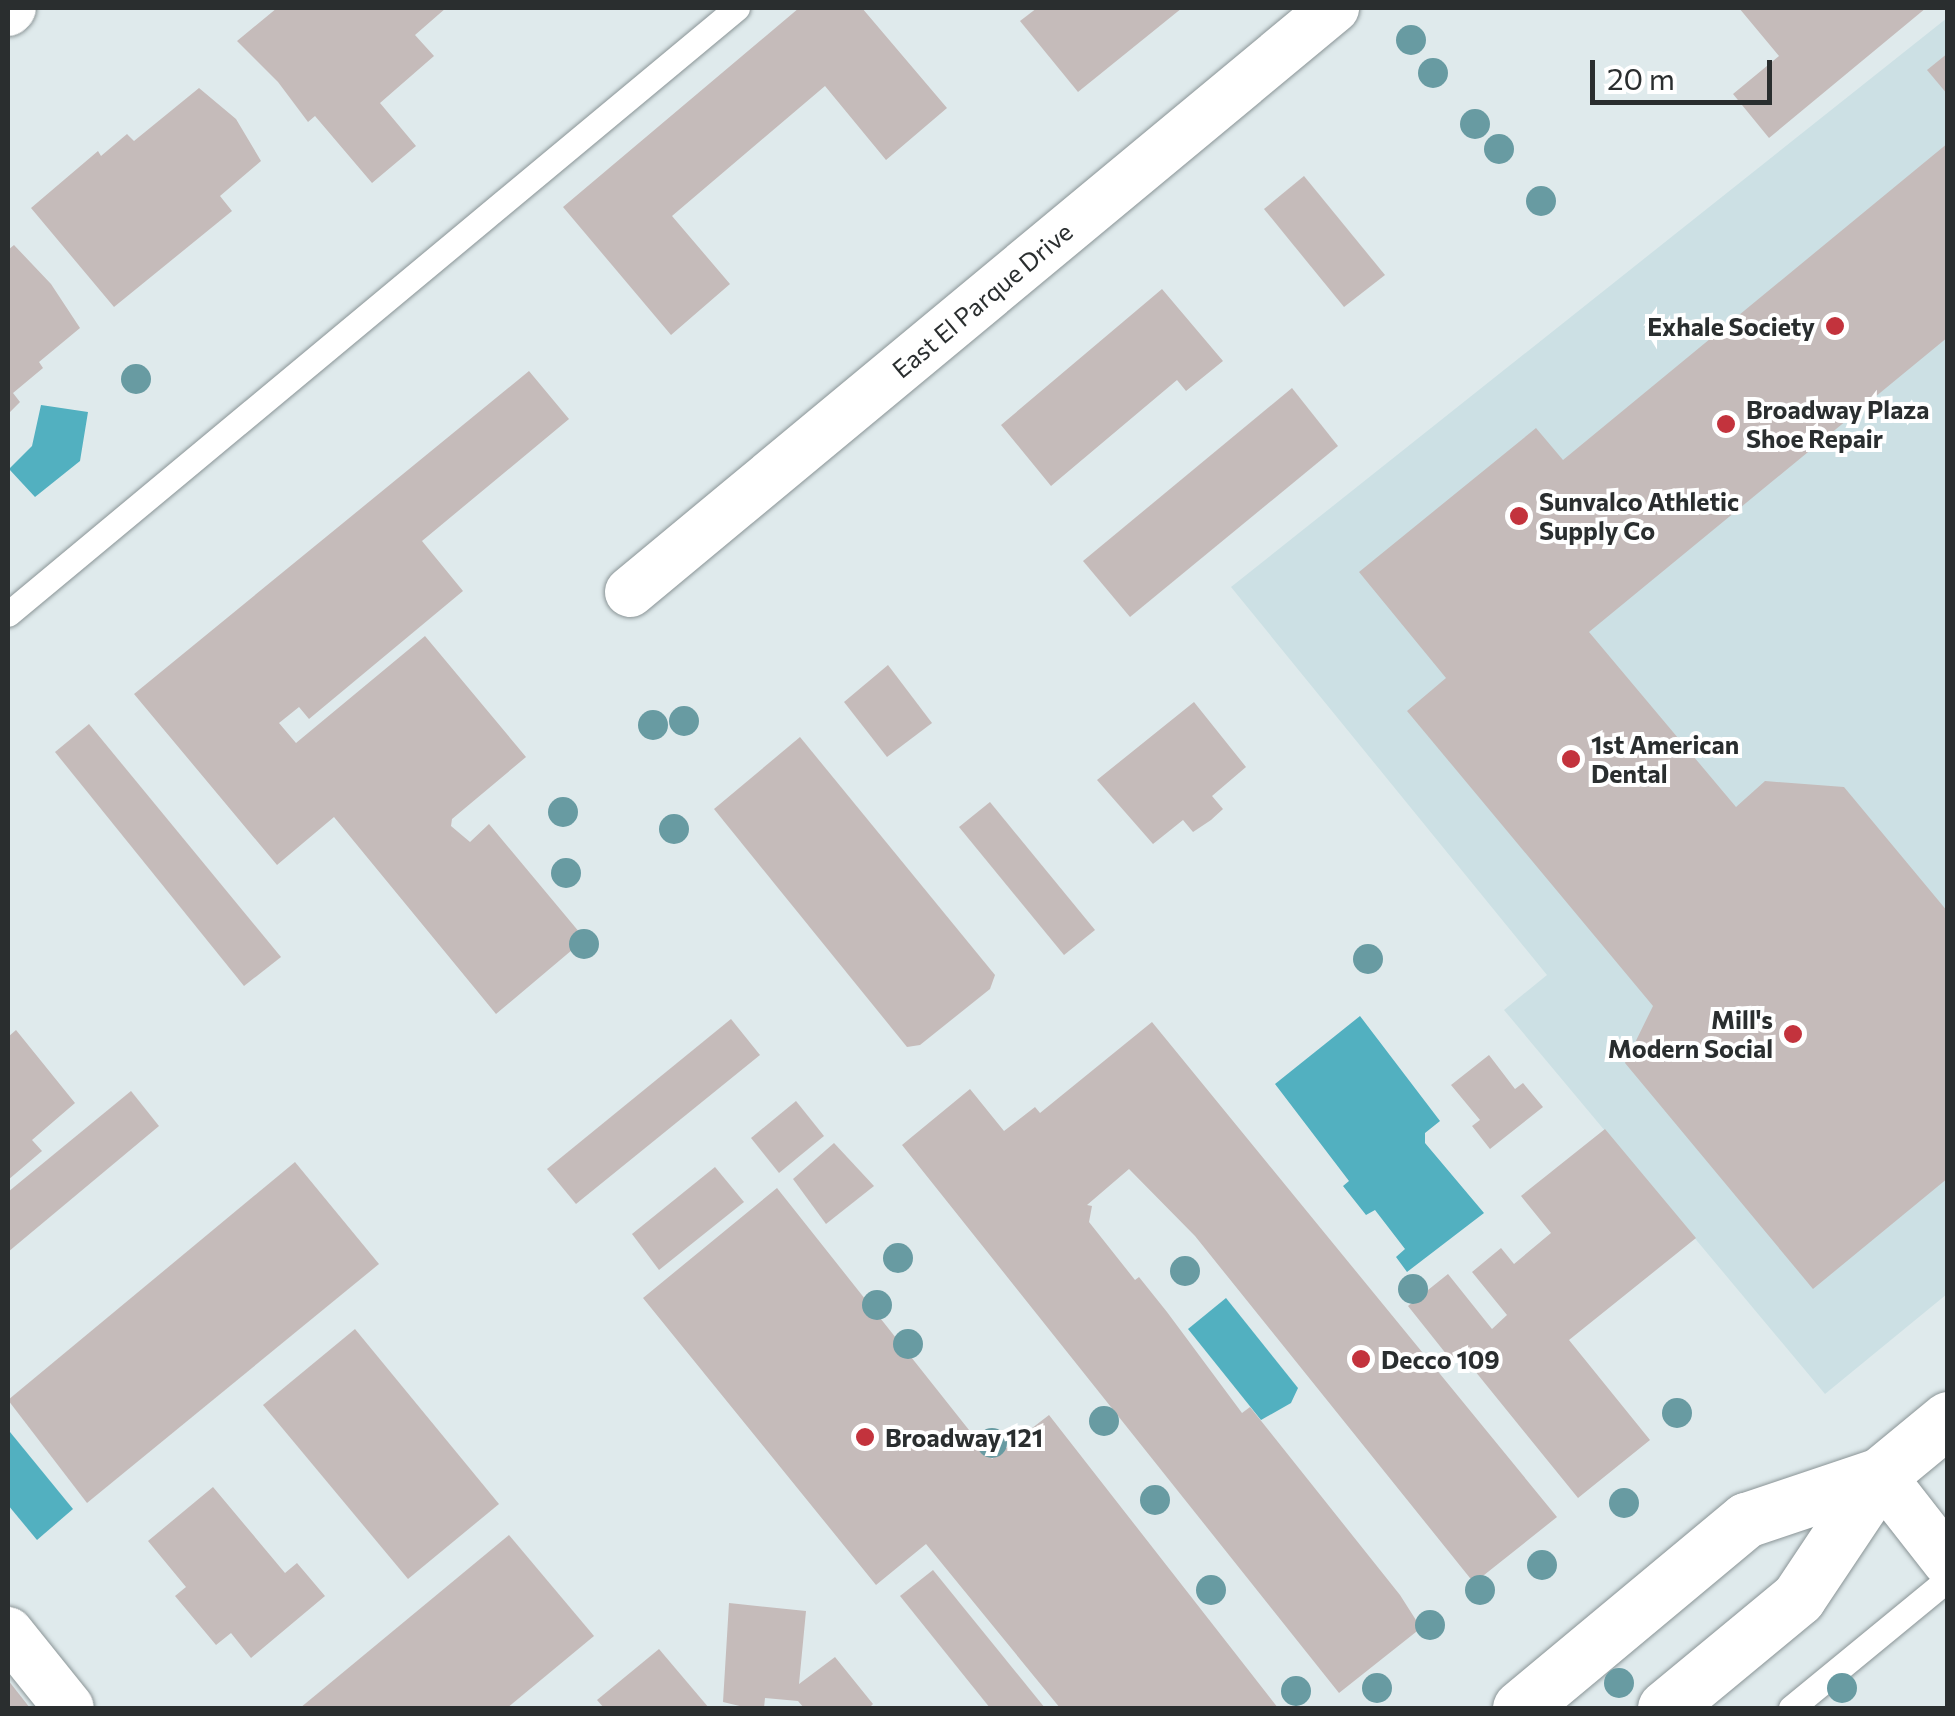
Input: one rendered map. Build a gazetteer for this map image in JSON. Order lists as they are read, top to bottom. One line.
{"streets":{"street":["East El Parque Drive"]},"places":["Exhale Society","Broadway Plaza Shoe Repair","Sunvalco Athletic Supply Co","1st American Dental","Mill's Modern Social","Decco 109","Broadway 121"],"scale_bar":"20 m"}
